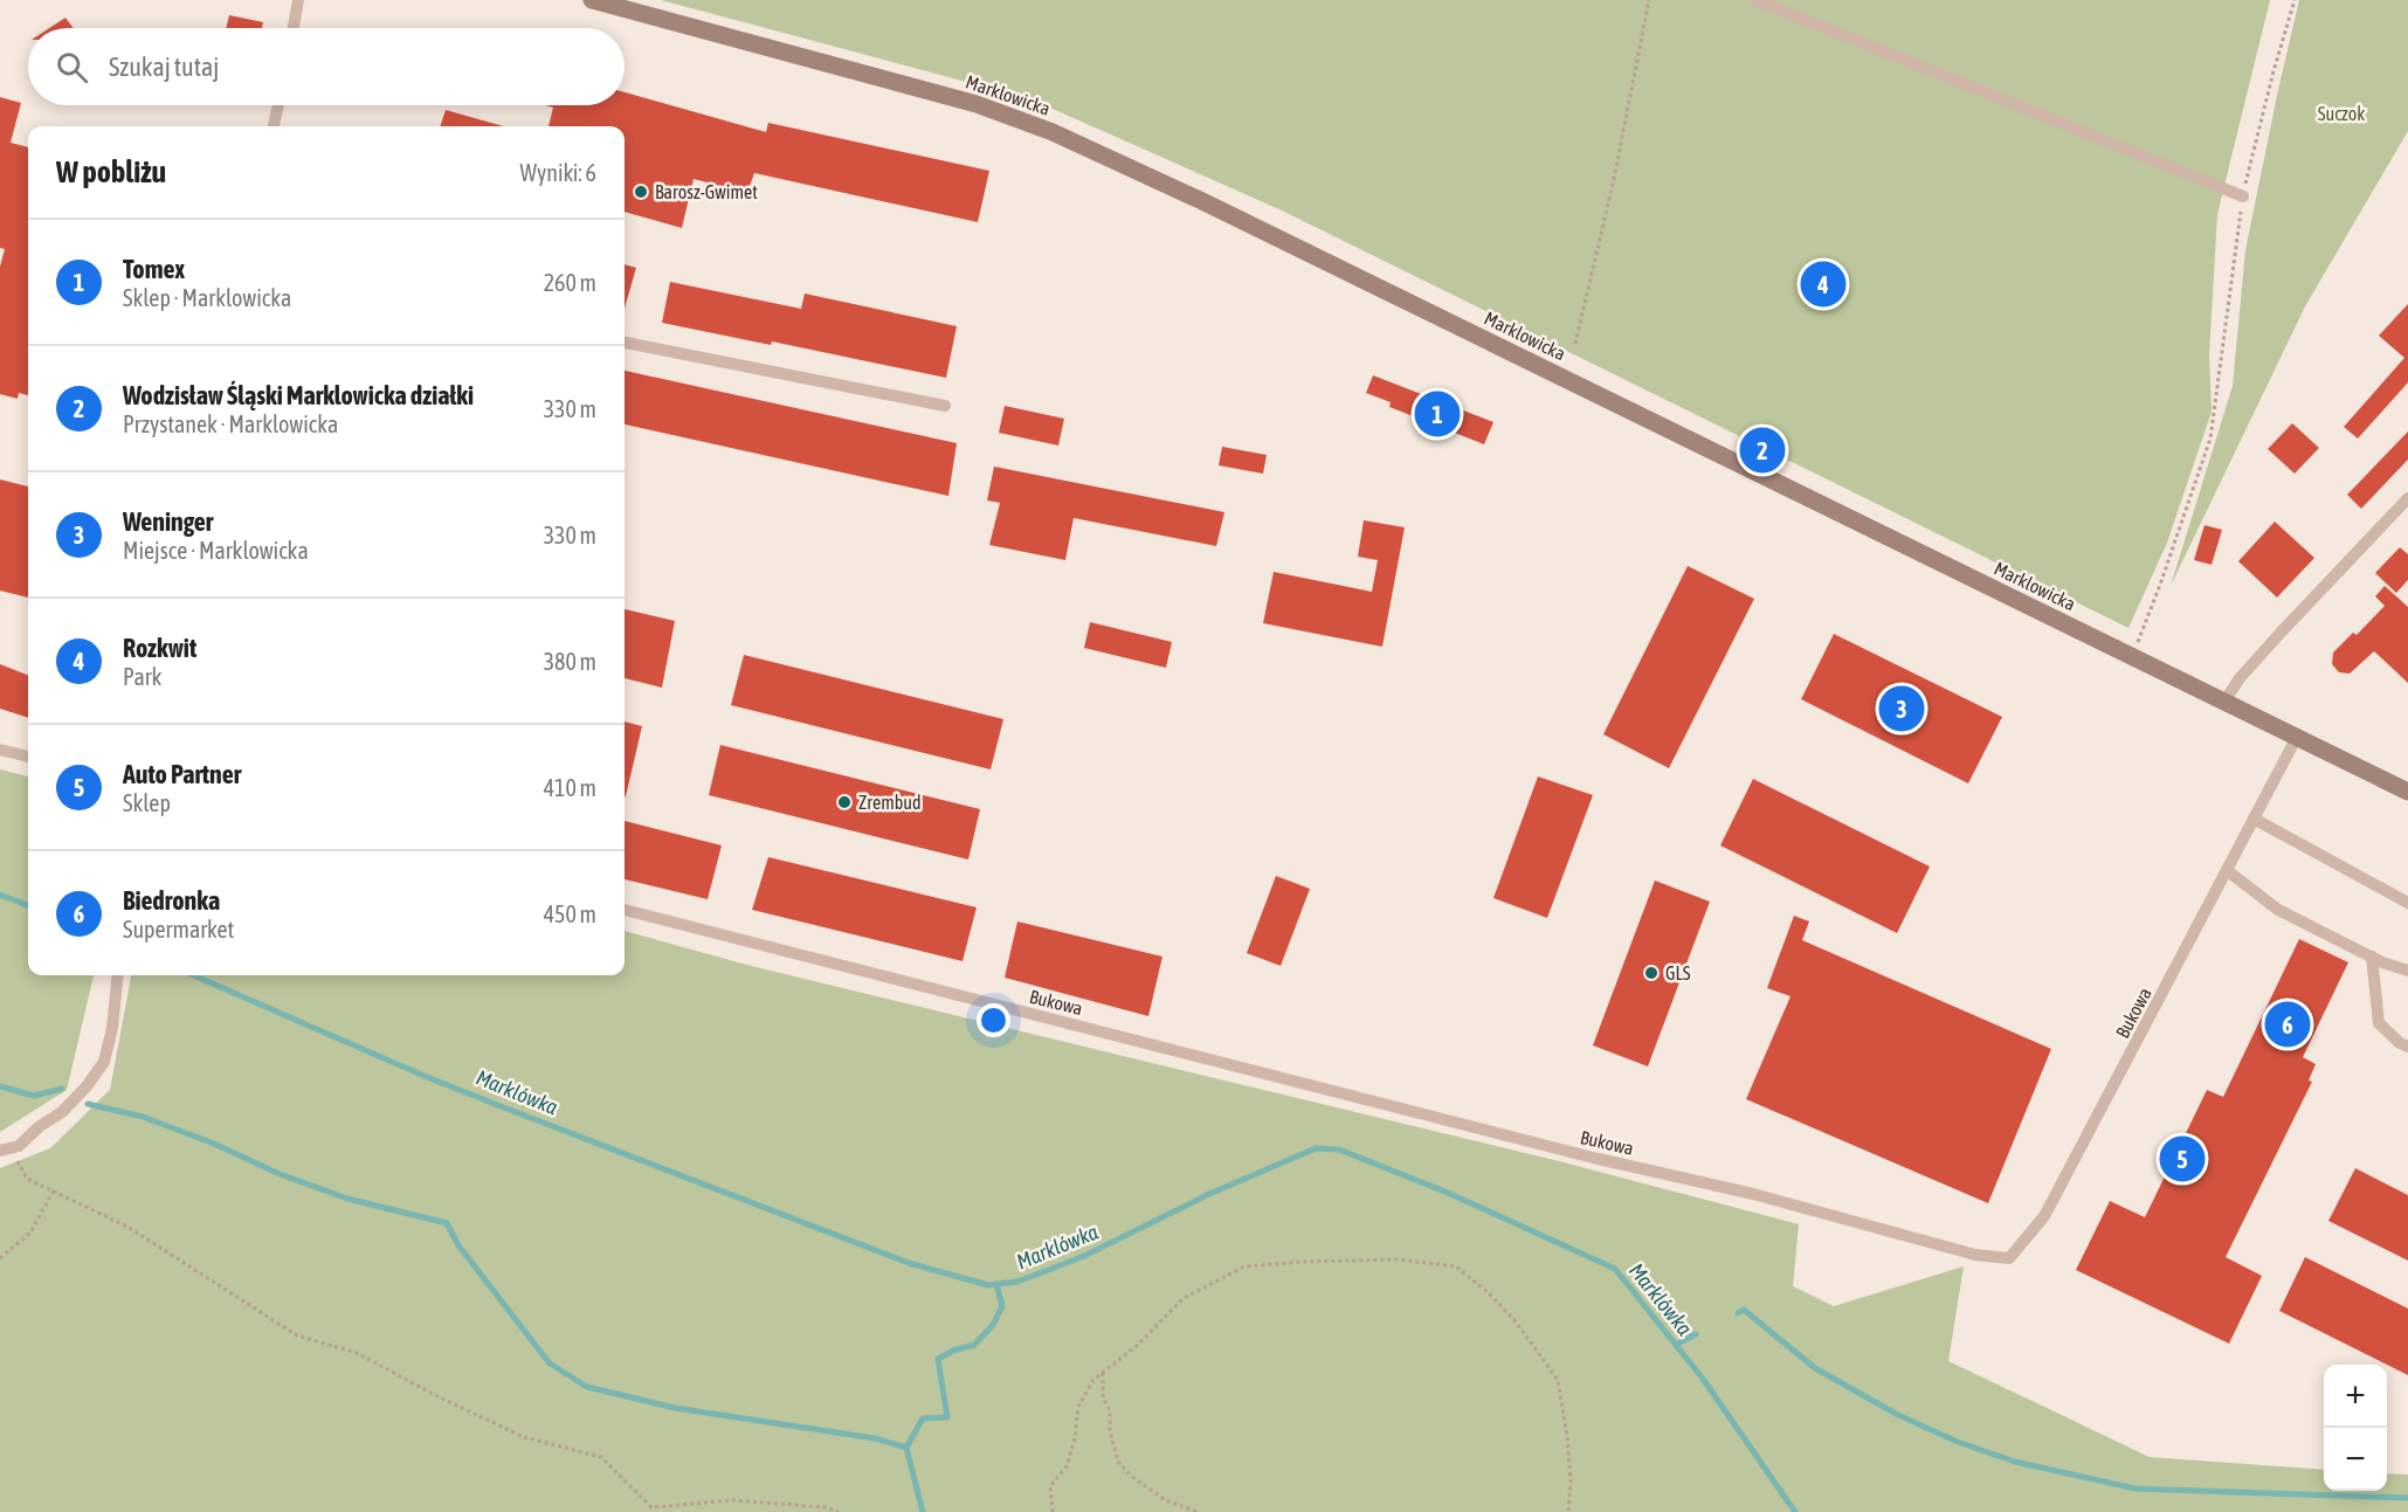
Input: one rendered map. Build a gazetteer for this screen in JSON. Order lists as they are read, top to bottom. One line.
{"streets":{"main road":["Marklowicka"],"lane":["Bukowa"]},"crossings":[["Marklowicka","Bukowa"]],"water":["Marklówka"],"parks":["Suczok"],"places":["Barosz-Gwimet","Zrembud","GLS"],"page":{"search":"Szukaj tutaj","heading":["W pobliżu","Wyniki: 6"],"list":[{"mark":"1","name":"Tomex","note":"Sklep · Marklowicka","value":"260 m"},{"mark":"2","name":"Wodzisław Śląski Marklowicka działki","note":"Przystanek · Marklowicka","value":"330 m"},{"mark":"3","name":"Weninger","note":"Miejsce · Marklowicka","value":"330 m"},{"mark":"4","name":"Rozkwit","note":"Park","value":"380 m"},{"mark":"5","name":"Auto Partner","note":"Sklep","value":"410 m"},{"mark":"6","name":"Biedronka","note":"Supermarket","value":"450 m"}],"pins":["4","1","2","3","6","5"],"map_buttons":["+","−"]}}
